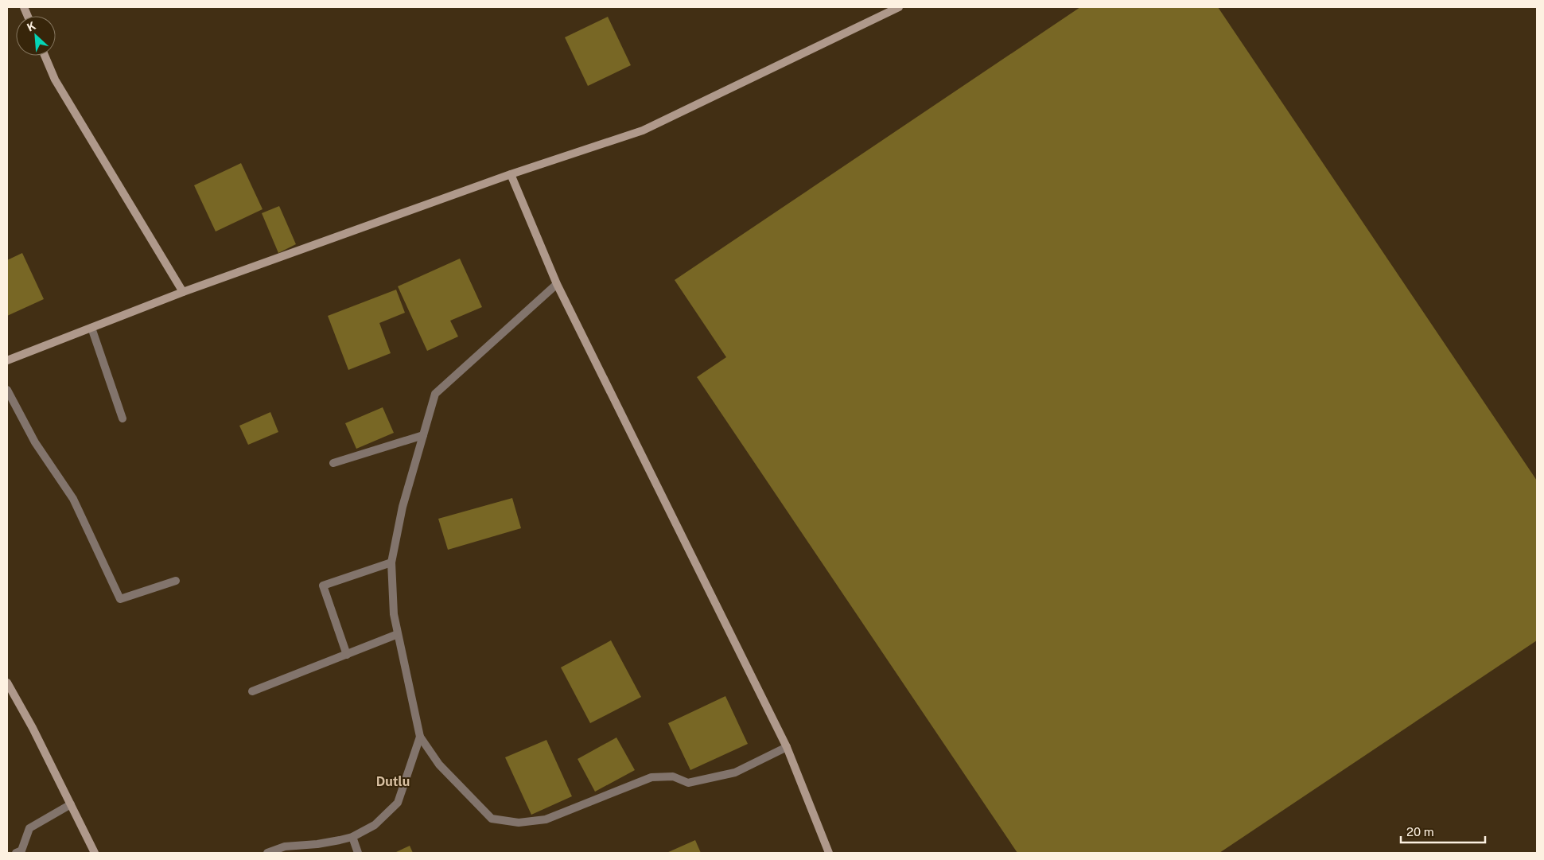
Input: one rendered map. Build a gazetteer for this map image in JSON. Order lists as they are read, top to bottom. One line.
{"districts":["Dutlu"],"scale_bar":"20 m","north":"top left"}
